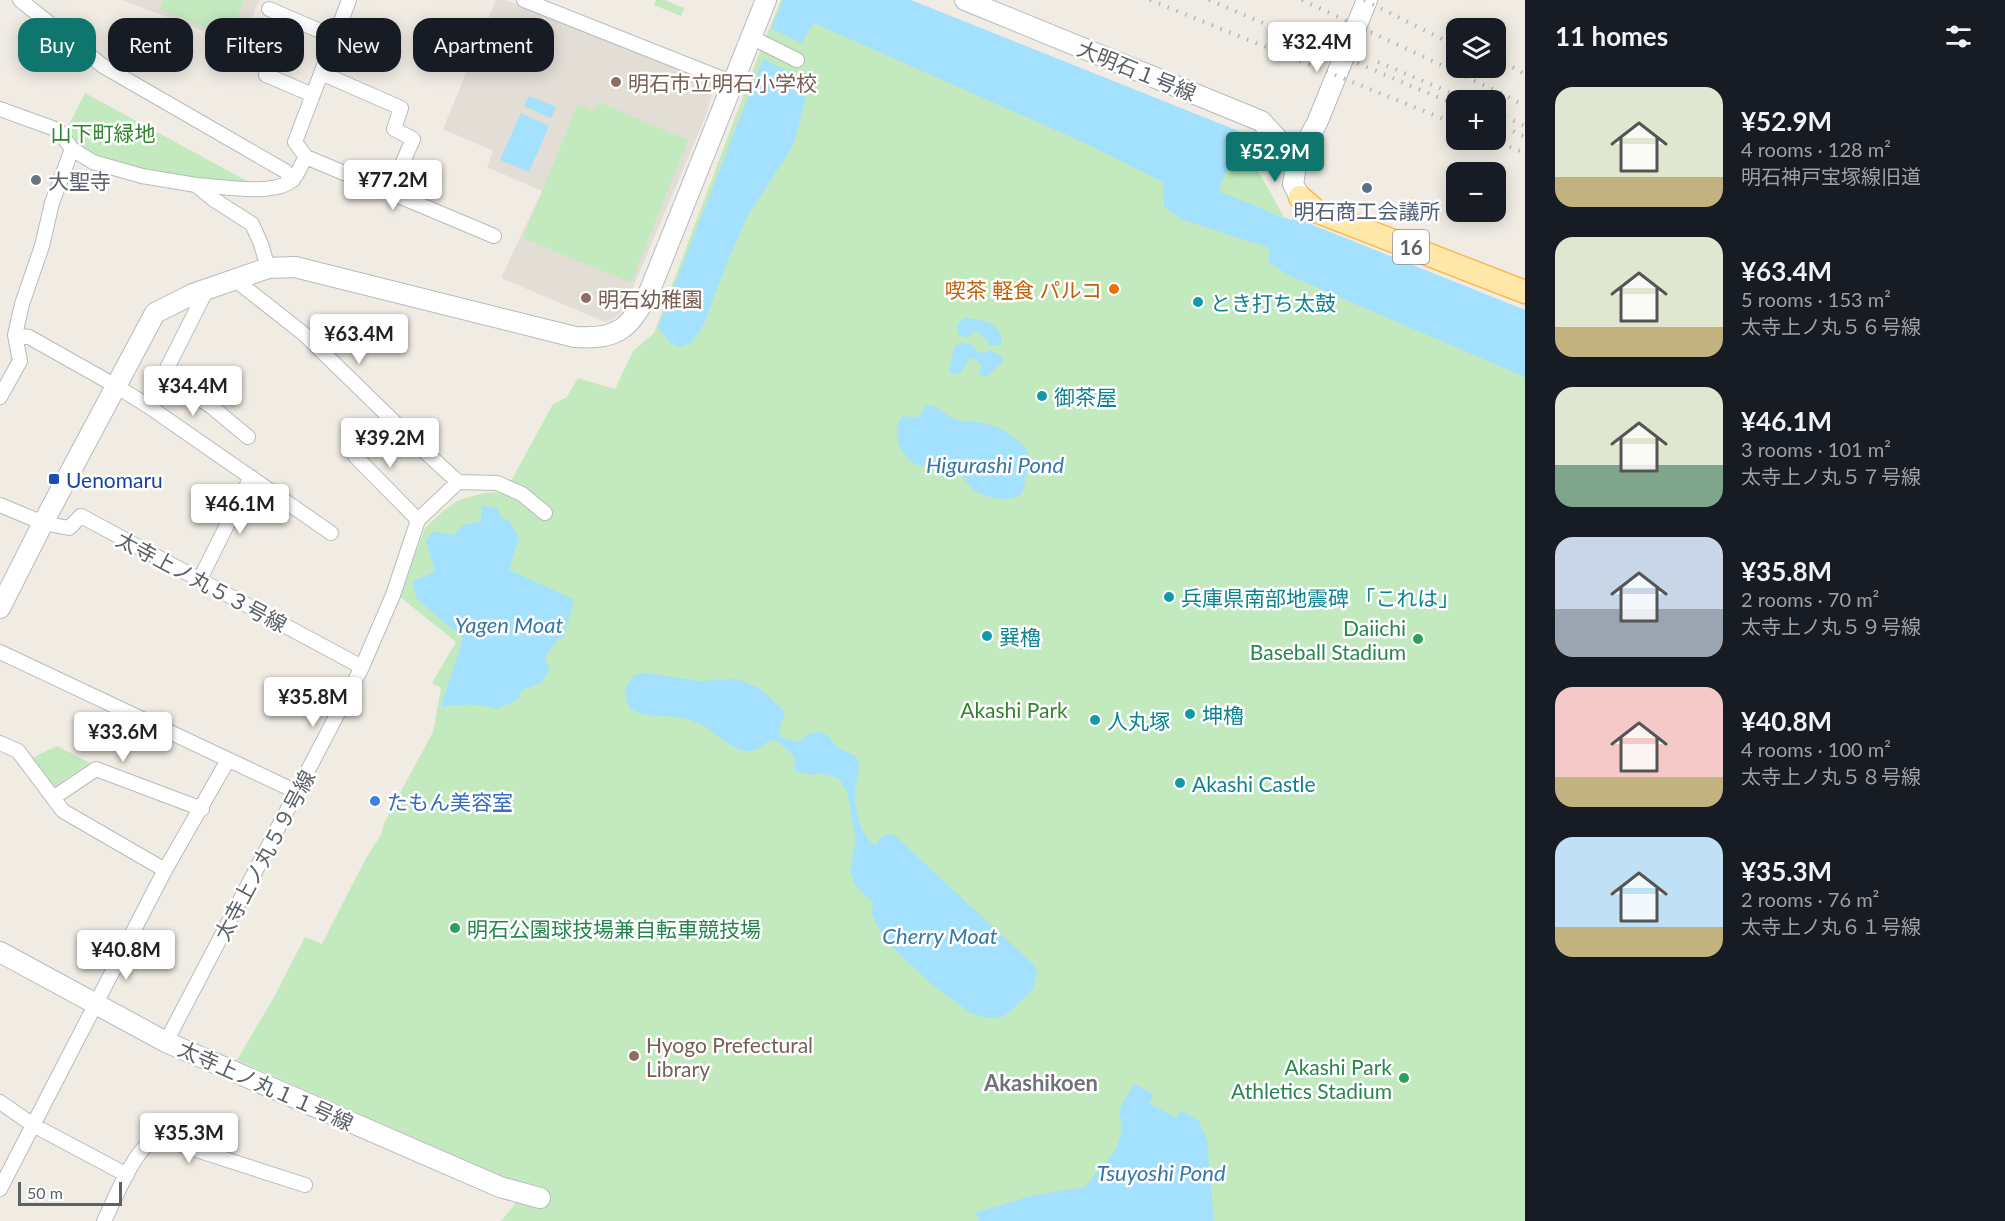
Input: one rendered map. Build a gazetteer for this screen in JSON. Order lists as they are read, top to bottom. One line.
{"streets":{"main road":["16"],"street":["大明石１号線","太寺上ノ丸５３号線","太寺上ノ丸５９号線","太寺上ノ丸１１号線"]},"crossings":[["太寺上ノ丸５３号線","太寺上ノ丸５９号線"],["太寺上ノ丸５９号線","太寺上ノ丸１１号線"]],"districts":["Akashikoen"],"water":["Higurashi Pond","Yagen Moat","Cherry Moat","Tsuyoshi Pond"],"parks":["山下町緑地","Akashi Park"],"places":{"other":["明石市立明石小学校","大聖寺","明石商工会議所","喫茶 軽食 パルコ","明石幼稚園","とき打ち太鼓","御茶屋","兵庫県南部地震碑 「これは」","巽櫓","Daiichi Baseball Stadium","坤櫓","人丸塚","Akashi Castle","たもん美容室","明石公園球技場兼自転車競技場","Hyogo Prefectural Library","Akashi Park Athletics Stadium"],"transit":["Uenomaru"]},"scale_bar":"50 m","page":{"heading":"11 homes","map_buttons":["+","−"],"chip":["Buy","Rent","Filters","New","Apartment"],"price":["¥32.4M","¥52.9M","¥77.2M","¥63.4M","¥34.4M","¥39.2M","¥46.1M","¥35.8M","¥33.6M","¥40.8M","¥35.3M"],"list":[{"name":"¥52.9M","note":"4 rooms · 128 m² · 明石神戸宝塚線旧道"},{"name":"¥63.4M","note":"5 rooms · 153 m² · 太寺上ノ丸５６号線"},{"name":"¥46.1M","note":"3 rooms · 101 m² · 太寺上ノ丸５７号線"},{"name":"¥35.8M","note":"2 rooms · 70 m² · 太寺上ノ丸５９号線"},{"name":"¥40.8M","note":"4 rooms · 100 m² · 太寺上ノ丸５８号線"},{"name":"¥35.3M","note":"2 rooms · 76 m² · 太寺上ノ丸６１号線"}],"scale":"50 m"}}
